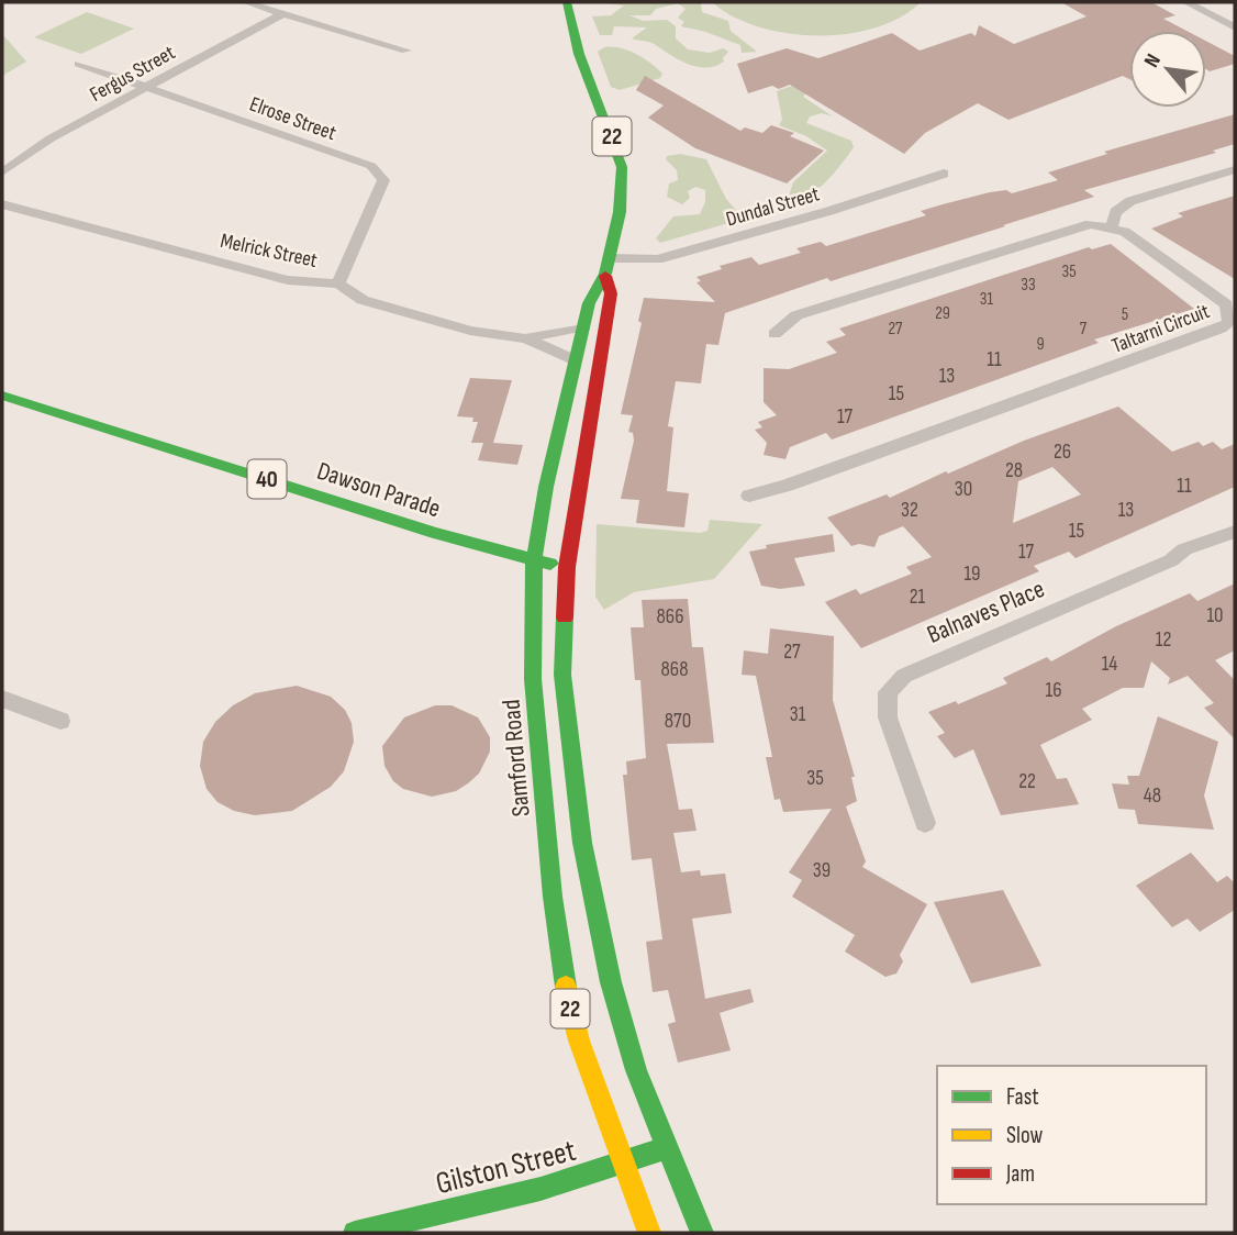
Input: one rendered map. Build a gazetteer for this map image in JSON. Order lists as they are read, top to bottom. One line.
{"streets":{"main road":["22","40","Dawson Parade","Samford Road","Gilston Street"],"street":["Fergus Street","Elrose Street","Dundal Street","Melrick Street","Taltarni Circuit","Balnaves Place"]},"crossings":[["Fergus Street","Elrose Street"],["Elrose Street","Melrick Street"],["Dundal Street","Samford Road"],["Melrick Street","Samford Road"],["Dawson Parade","Samford Road"],["Samford Road","Gilston Street"]],"house_numbers":["35","33","31","29","5","27","7","9","11","13","15","17","26","28","11","30","32","13","15","17","19","21","10","866","12","27","14","868","16","31","870","35","22","48","39"],"legend":["Fast","Slow","Jam"],"north":"top left"}
